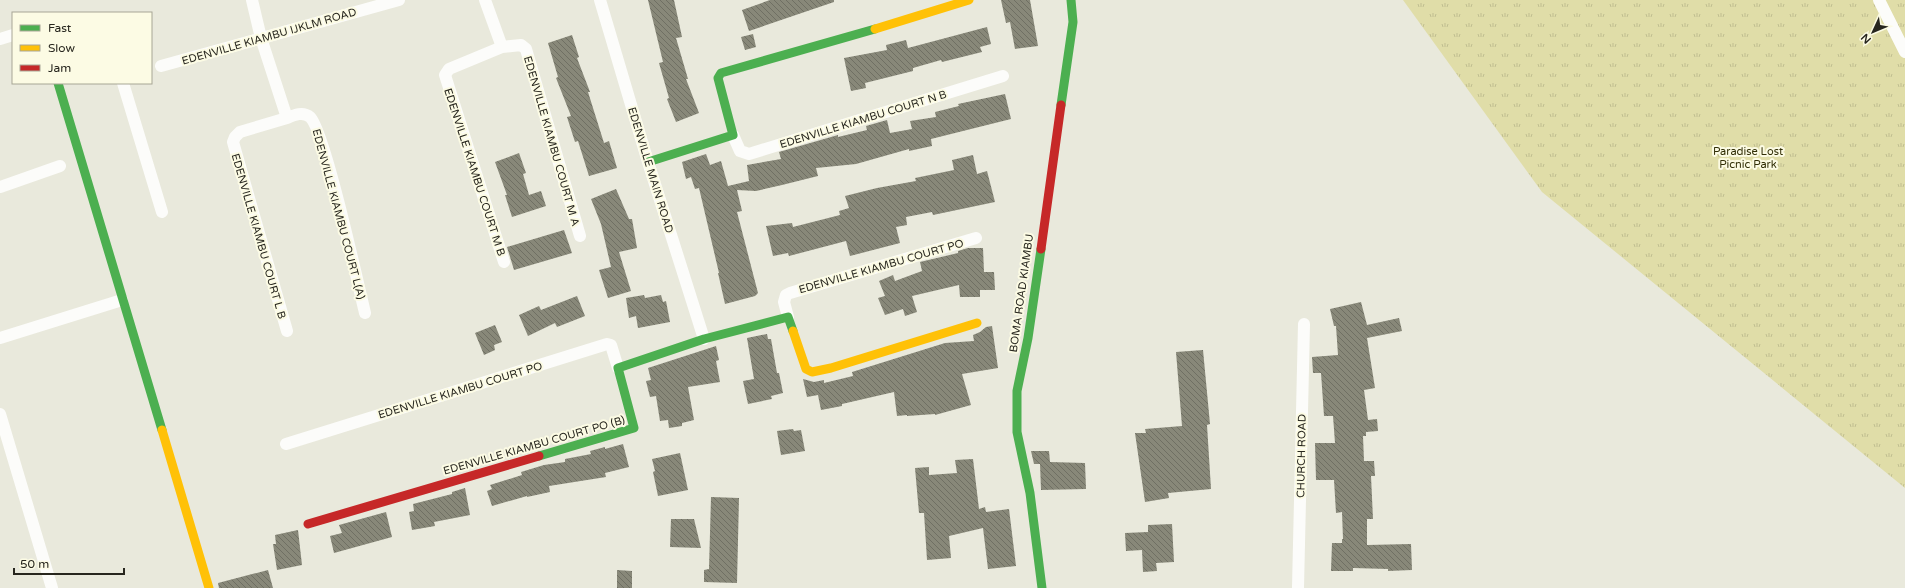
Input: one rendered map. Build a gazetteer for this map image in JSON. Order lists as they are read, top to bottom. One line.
{"streets":{"street":["EDENVILLE KIAMBU IJKLM ROAD","EDENVILLE KIAMBU COURT N B","EDENVILLE KIAMBU COURT M A","EDENVILLE MAIN ROAD","EDENVILLE KIAMBU COURT M B","EDENVILLE KIAMBU COURT L(A)","EDENVILLE KIAMBU COURT L B","EDENVILLE KIAMBU COURT PO","BOMA ROAD KIAMBU","EDENVILLE KIAMBU COURT PO (B)","CHURCH ROAD"]},"crossings":[["EDENVILLE KIAMBU COURT M A","EDENVILLE KIAMBU COURT M B"],["EDENVILLE KIAMBU COURT L(A)","EDENVILLE KIAMBU COURT L B"],["EDENVILLE KIAMBU COURT PO","EDENVILLE KIAMBU COURT PO (B)"]],"parks":["Paradise Lost Picnic Park"],"legend":["Fast","Slow","Jam"],"scale_bar":"50 m","north":"bottom left"}
